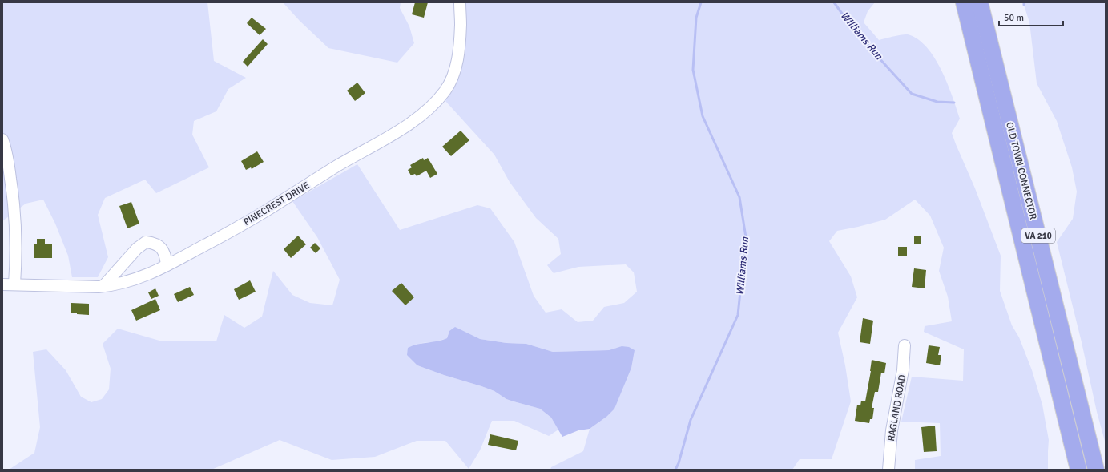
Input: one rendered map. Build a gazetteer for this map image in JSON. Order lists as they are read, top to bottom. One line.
{"streets":{"highway":["OLD TOWN CONNECTOR","VA 210"],"street":["PINECREST DRIVE","RAGLAND ROAD"]},"water":["Williams Run"],"scale_bar":"50 m"}
